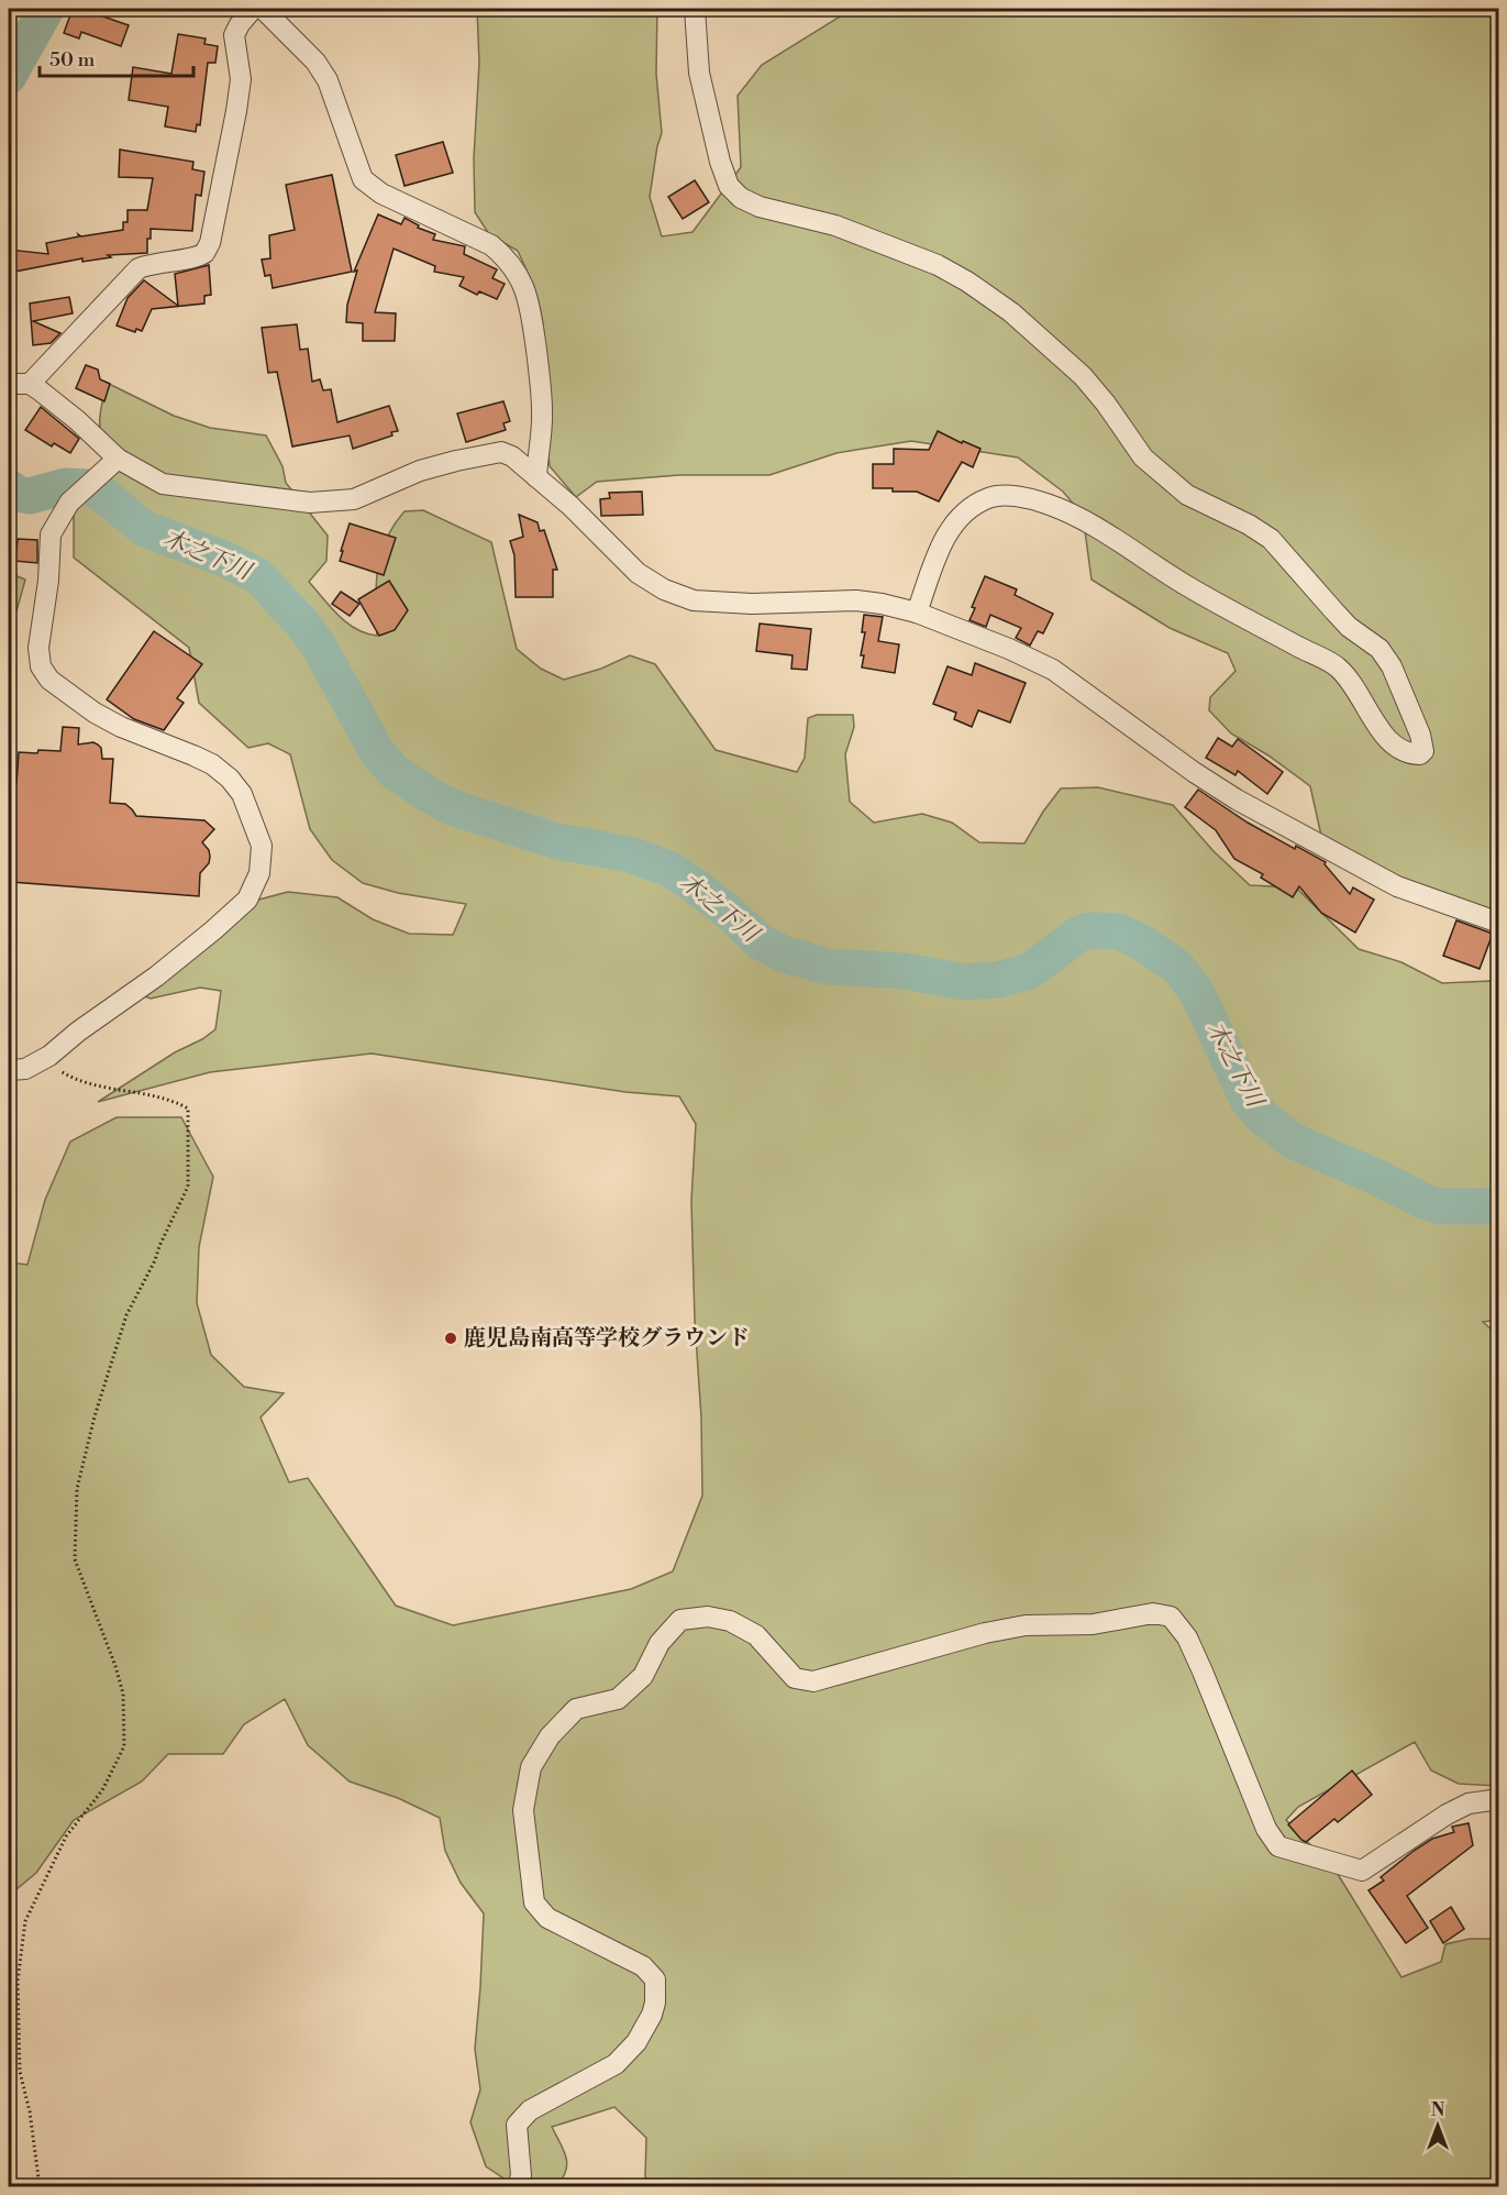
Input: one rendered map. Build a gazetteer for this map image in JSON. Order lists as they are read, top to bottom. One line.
{"water":["木之下川"],"places":["鹿児島南高等学校グラウンド"],"scale_bar":"50 m","north":"top"}
